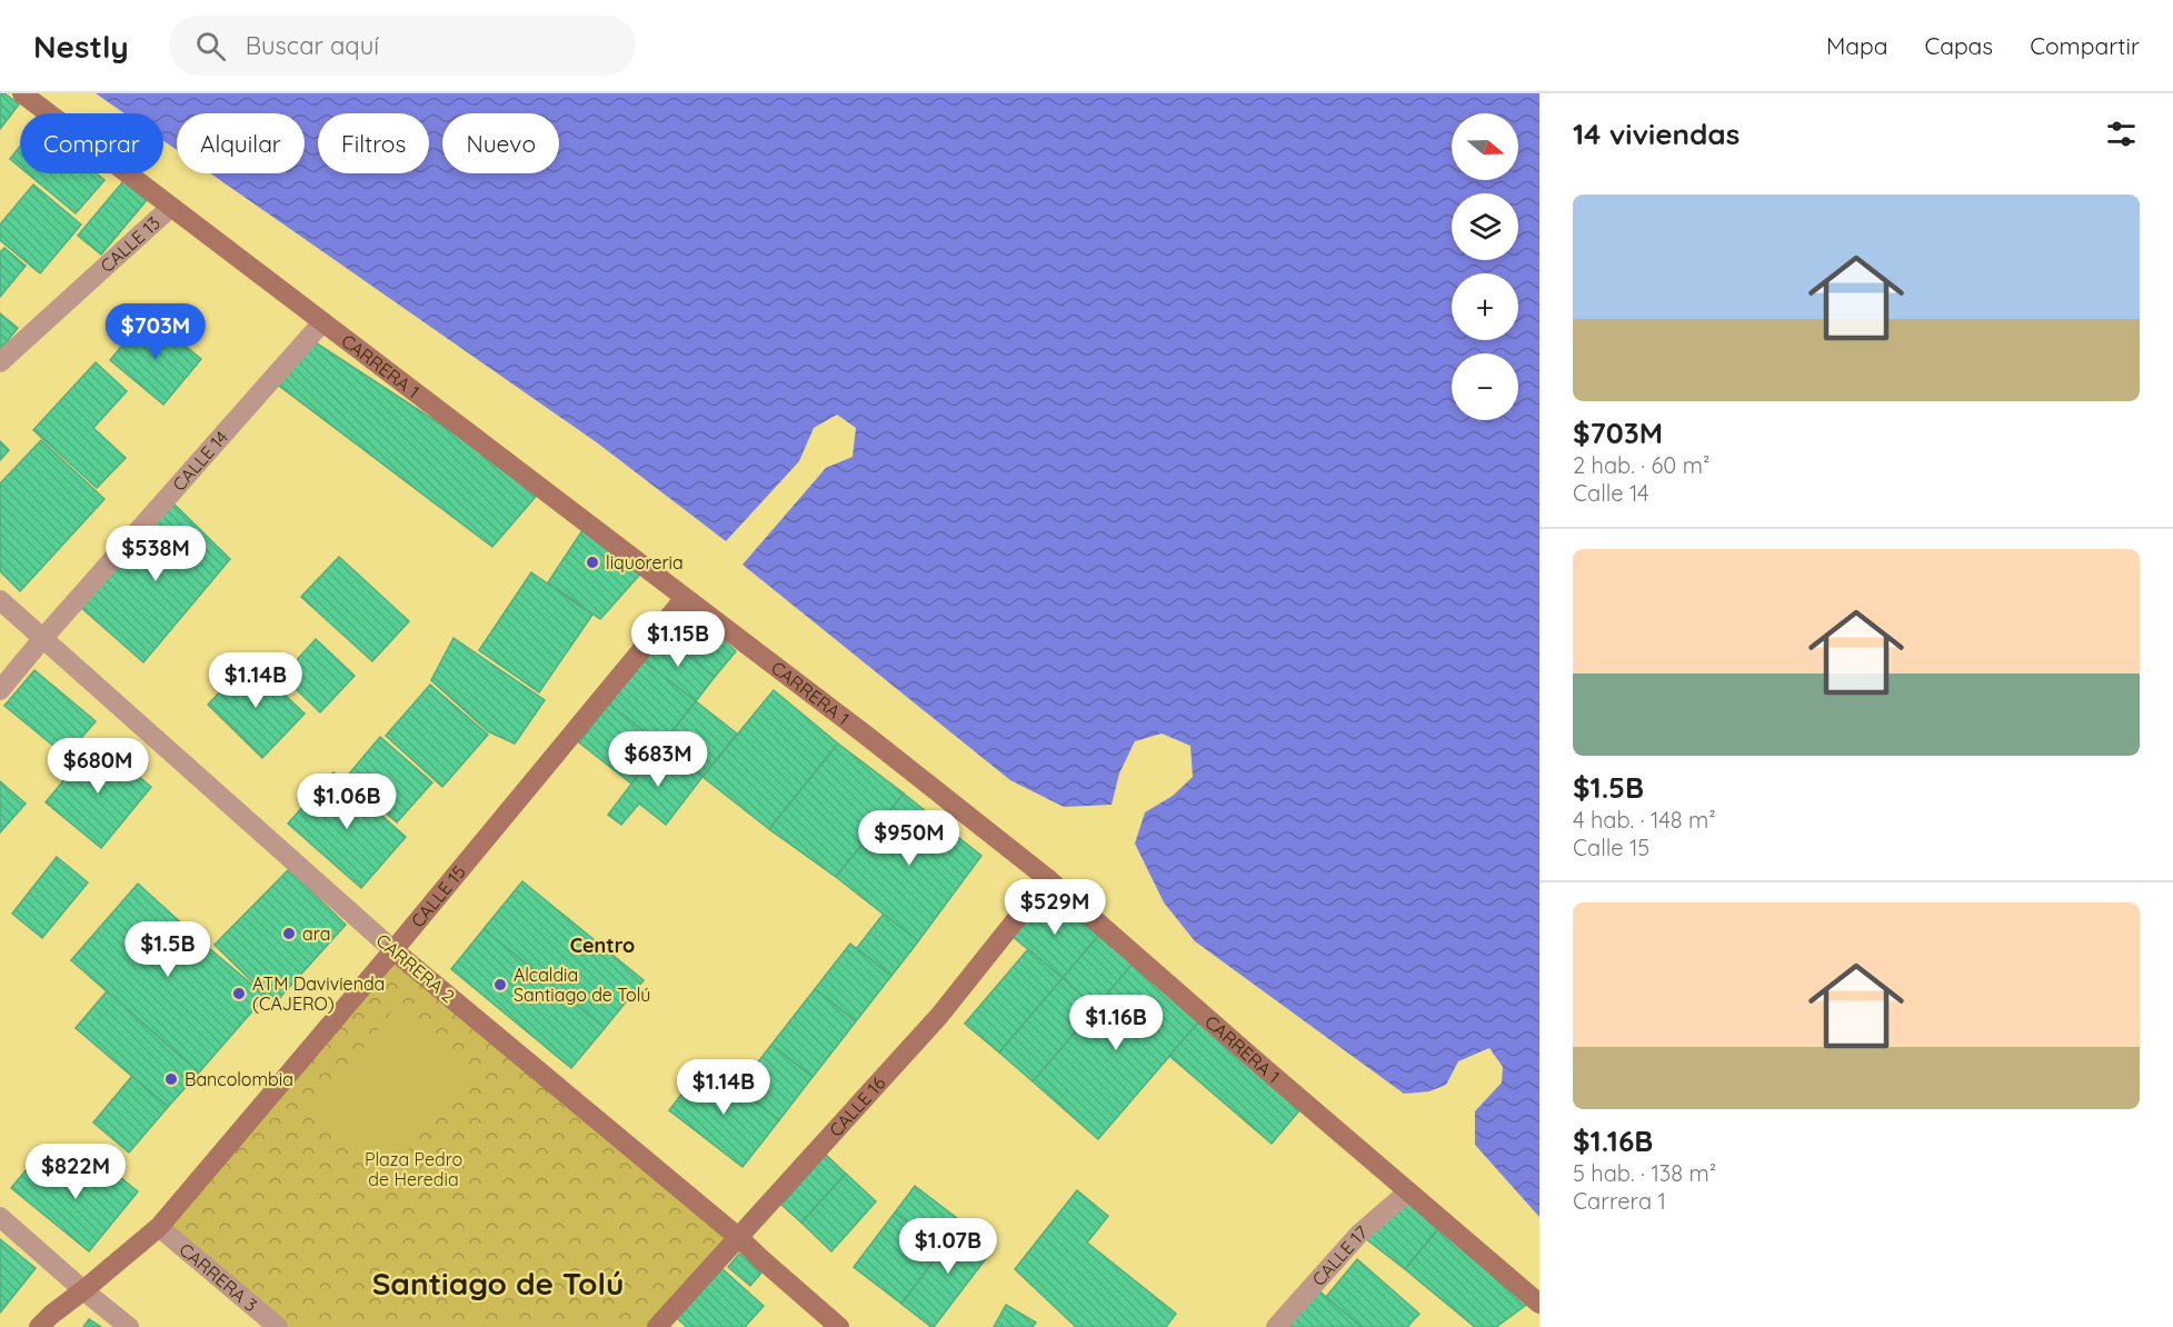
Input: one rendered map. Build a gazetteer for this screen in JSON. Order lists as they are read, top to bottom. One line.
{"streets":{"street":["CALLE 13","CARRERA 1","CALLE 14","CALLE 15","CARRERA 2","CALLE 16","CALLE 17","CARRERA 3"]},"crossings":[["CALLE 13","CARRERA 1"],["CARRERA 1","CALLE 14"],["CARRERA 1","CALLE 15"],["CARRERA 1","CALLE 16"],["CARRERA 1","CALLE 17"],["CALLE 14","CARRERA 2"],["CALLE 15","CARRERA 2"],["CALLE 15","CARRERA 3"],["CARRERA 2","CALLE 16"]],"districts":["Centro","Santiago de Tolú"],"parks":["Plaza Pedro de Heredia"],"places":["liquoreria","ara","Alcaldia Santiago de Tolú","ATM Davivienda (CAJERO)","Bancolombia"],"north":"right","page":{"header":"Nestly","search":"Buscar aquí","nav":["Mapa","Capas","Compartir"],"heading":"14 viviendas","map_buttons":["+","−"],"chip":["Comprar","Alquilar","Filtros","Nuevo"],"list":[{"name":"$703M","note":"2 hab. · 60 m² · Calle 14"},{"name":"$1.5B","note":"4 hab. · 148 m² · Calle 15"},{"name":"$1.16B","note":"5 hab. · 138 m² · Carrera 1"}],"price":["$703M","$538M","$1.15B","$1.14B","$683M","$680M","$1.06B","$950M","$529M","$1.5B","$1.16B","$1.14B","$822M","$1.07B"]}}
